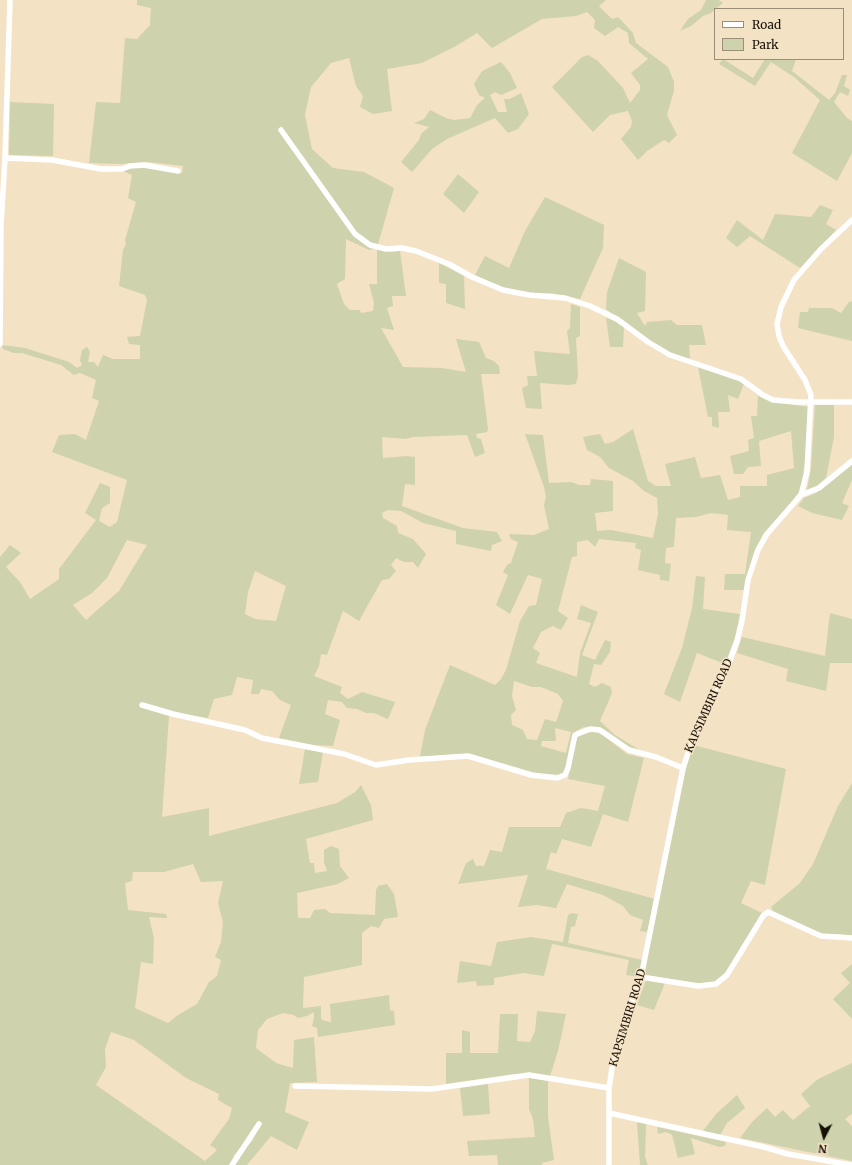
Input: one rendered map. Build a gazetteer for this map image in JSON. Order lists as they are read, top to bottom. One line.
{"streets":{"street":["KAPSIMBIRI ROAD"]},"legend":["Road","Park"],"north":"bottom"}
